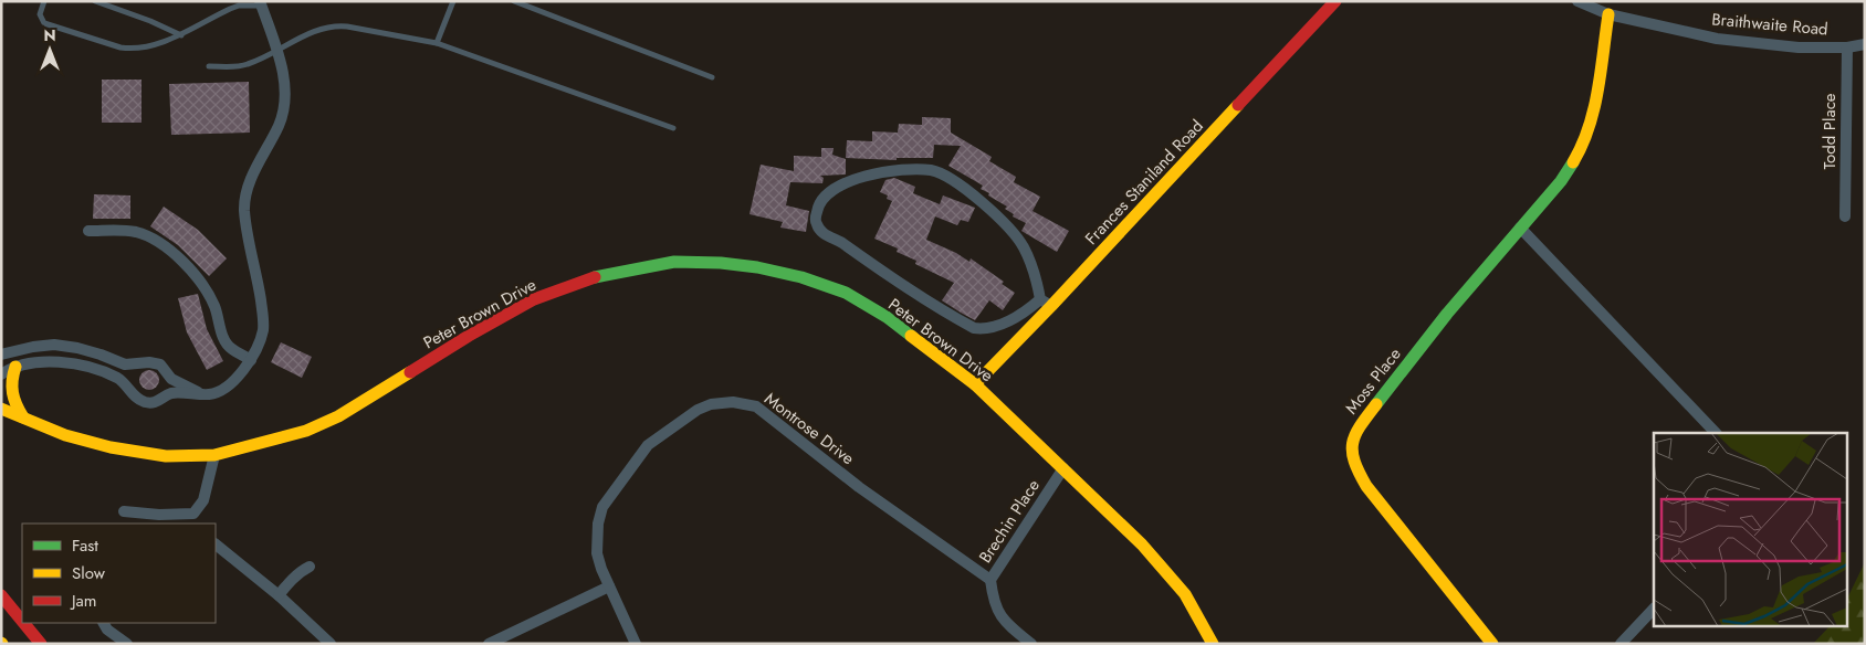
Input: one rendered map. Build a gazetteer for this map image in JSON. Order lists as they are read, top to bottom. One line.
{"streets":{"main road":["Frances Staniland Road","Peter Brown Drive","Moss Place"],"street":["Braithwaite Road","Todd Place","Montrose Drive","Brechin Place"]},"crossings":[["Braithwaite Road","Todd Place"],["Braithwaite Road","Moss Place"],["Frances Staniland Road","Peter Brown Drive"],["Peter Brown Drive","Brechin Place"],["Montrose Drive","Brechin Place"]],"legend":["Fast","Slow","Jam"],"north":"top"}
